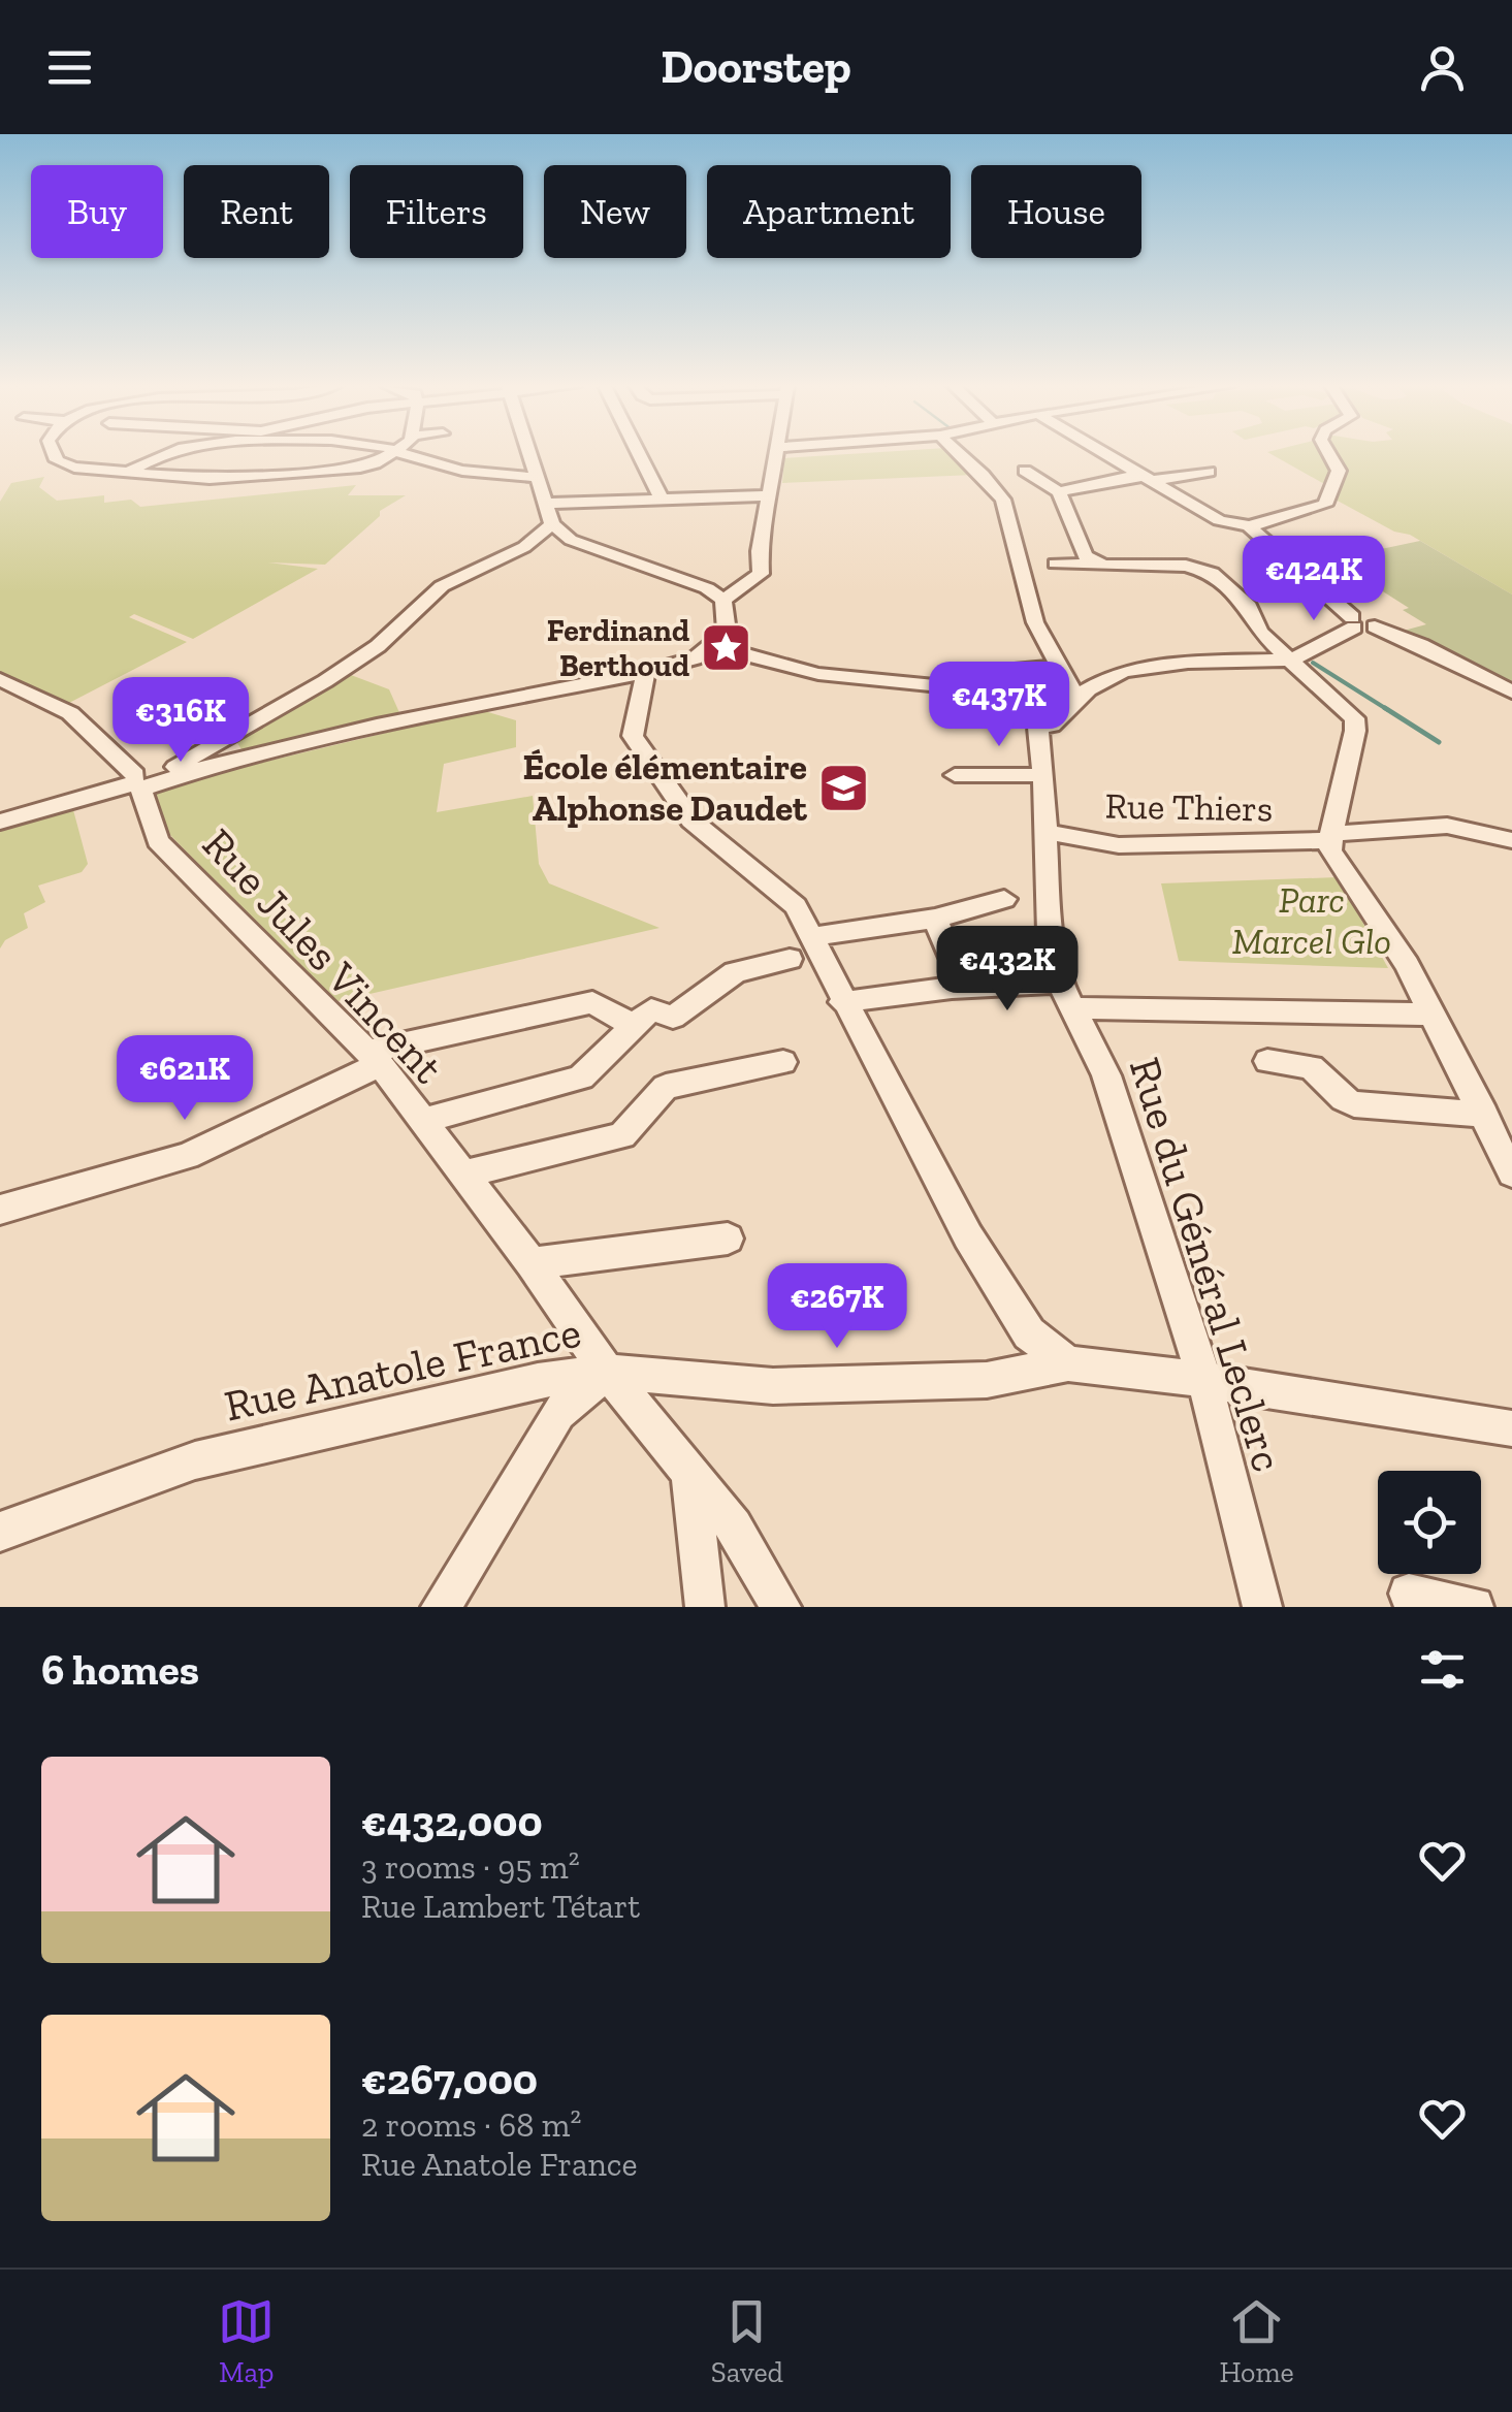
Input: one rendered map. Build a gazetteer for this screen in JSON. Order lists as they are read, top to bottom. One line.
{"streets":{"street":["Rue Thiers","Rue Jules Vincent","Rue du Général Leclerc","Rue Anatole France"]},"crossings":[["Rue Thiers","Rue du Général Leclerc"],["Rue Jules Vincent","Rue Anatole France"],["Rue du Général Leclerc","Rue Anatole France"]],"parks":["Parc Marcel Glo"],"places":{"place":["Ferdinand Berthoud"],"school or university":["École élémentaire Alphonse Daudet"]},"page":{"header":"Doorstep","chip":["Buy","Rent","Filters","New","Apartment","House"],"price":["€424K","€437K","€316K","€432K","€621K","€267K"],"heading":"6 homes","list":[{"name":"€432,000","note":"3 rooms · 95 m² · Rue Lambert Tétart"},{"name":"€267,000","note":"2 rooms · 68 m² · Rue Anatole France"}],"tabs":["Map","Saved","Home"]}}
